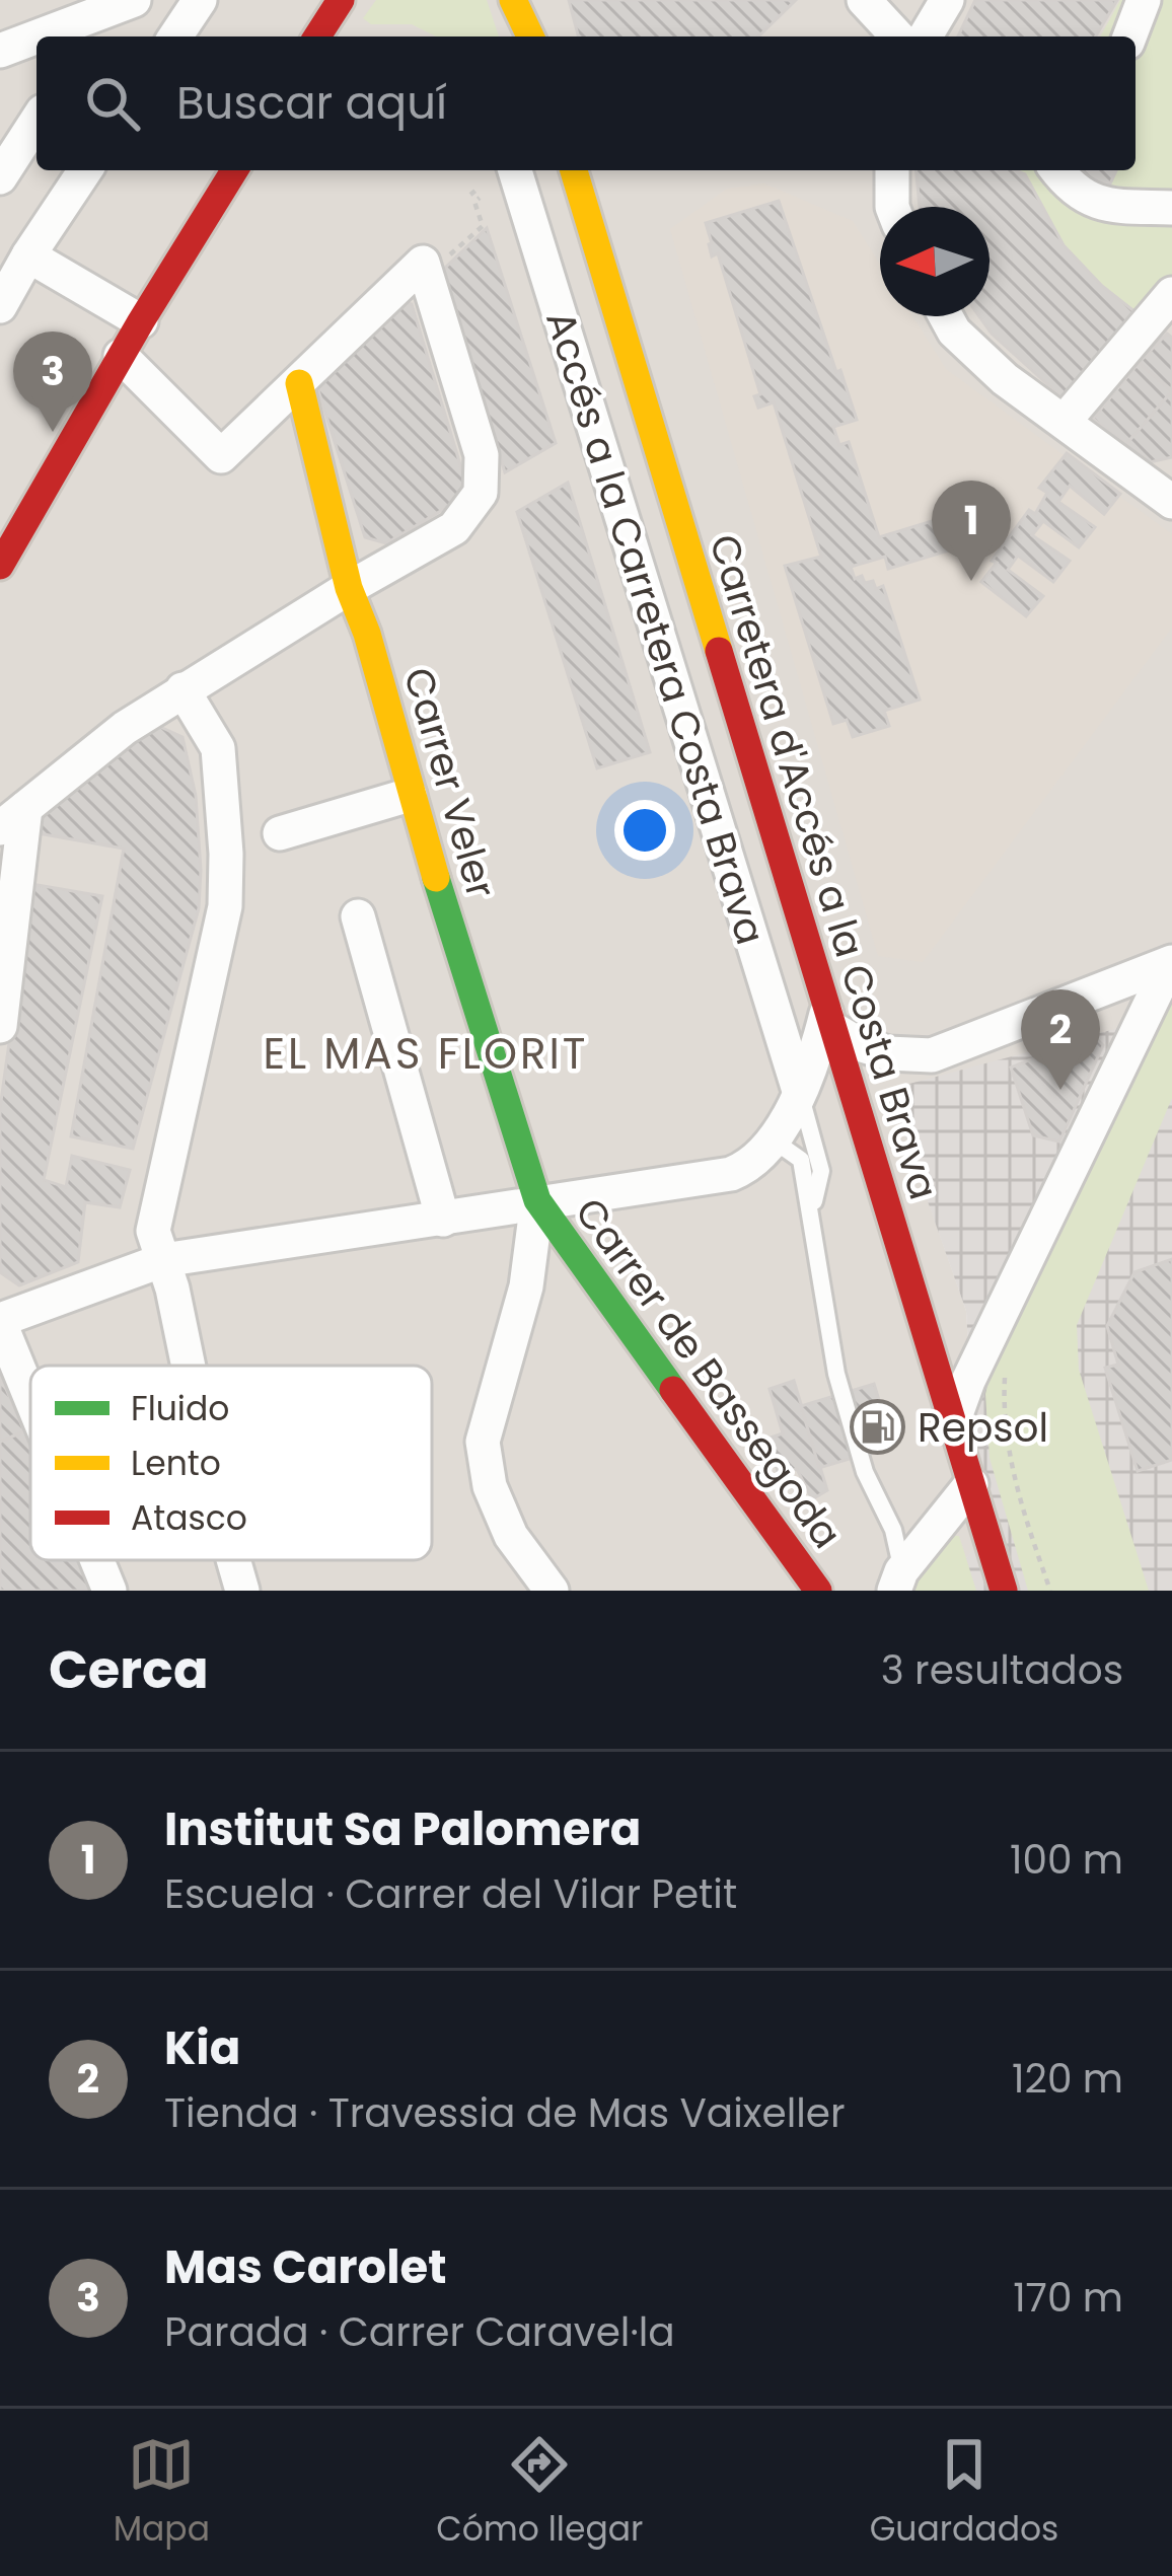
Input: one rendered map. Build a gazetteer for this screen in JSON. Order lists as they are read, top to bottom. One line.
{"streets":{"main road":["Carrer Veler","Carretera d'Accés a la Costa Brava","Carrer de Bassegoda"],"street":["Accés a la Carretera Costa Brava"]},"crossings":[["Carrer Veler","Carrer de Bassegoda"]],"districts":["EL MAS FLORIT"],"places":{"fuel station":["Repsol"]},"legend":["Fluido","Lento","Atasco"],"north":"left","page":{"search":"Buscar aquí","pins":["3","1","2"],"heading":["Cerca","3 resultados"],"list":[{"mark":"1","name":"Institut Sa Palomera","note":"Escuela · Carrer del Vilar Petit","value":"100 m"},{"mark":"2","name":"Kia","note":"Tienda · Travessia de Mas Vaixeller","value":"120 m"},{"mark":"3","name":"Mas Carolet","note":"Parada · Carrer Caravel·la","value":"170 m"}],"nav":["Mapa","Cómo llegar","Guardados"]}}
